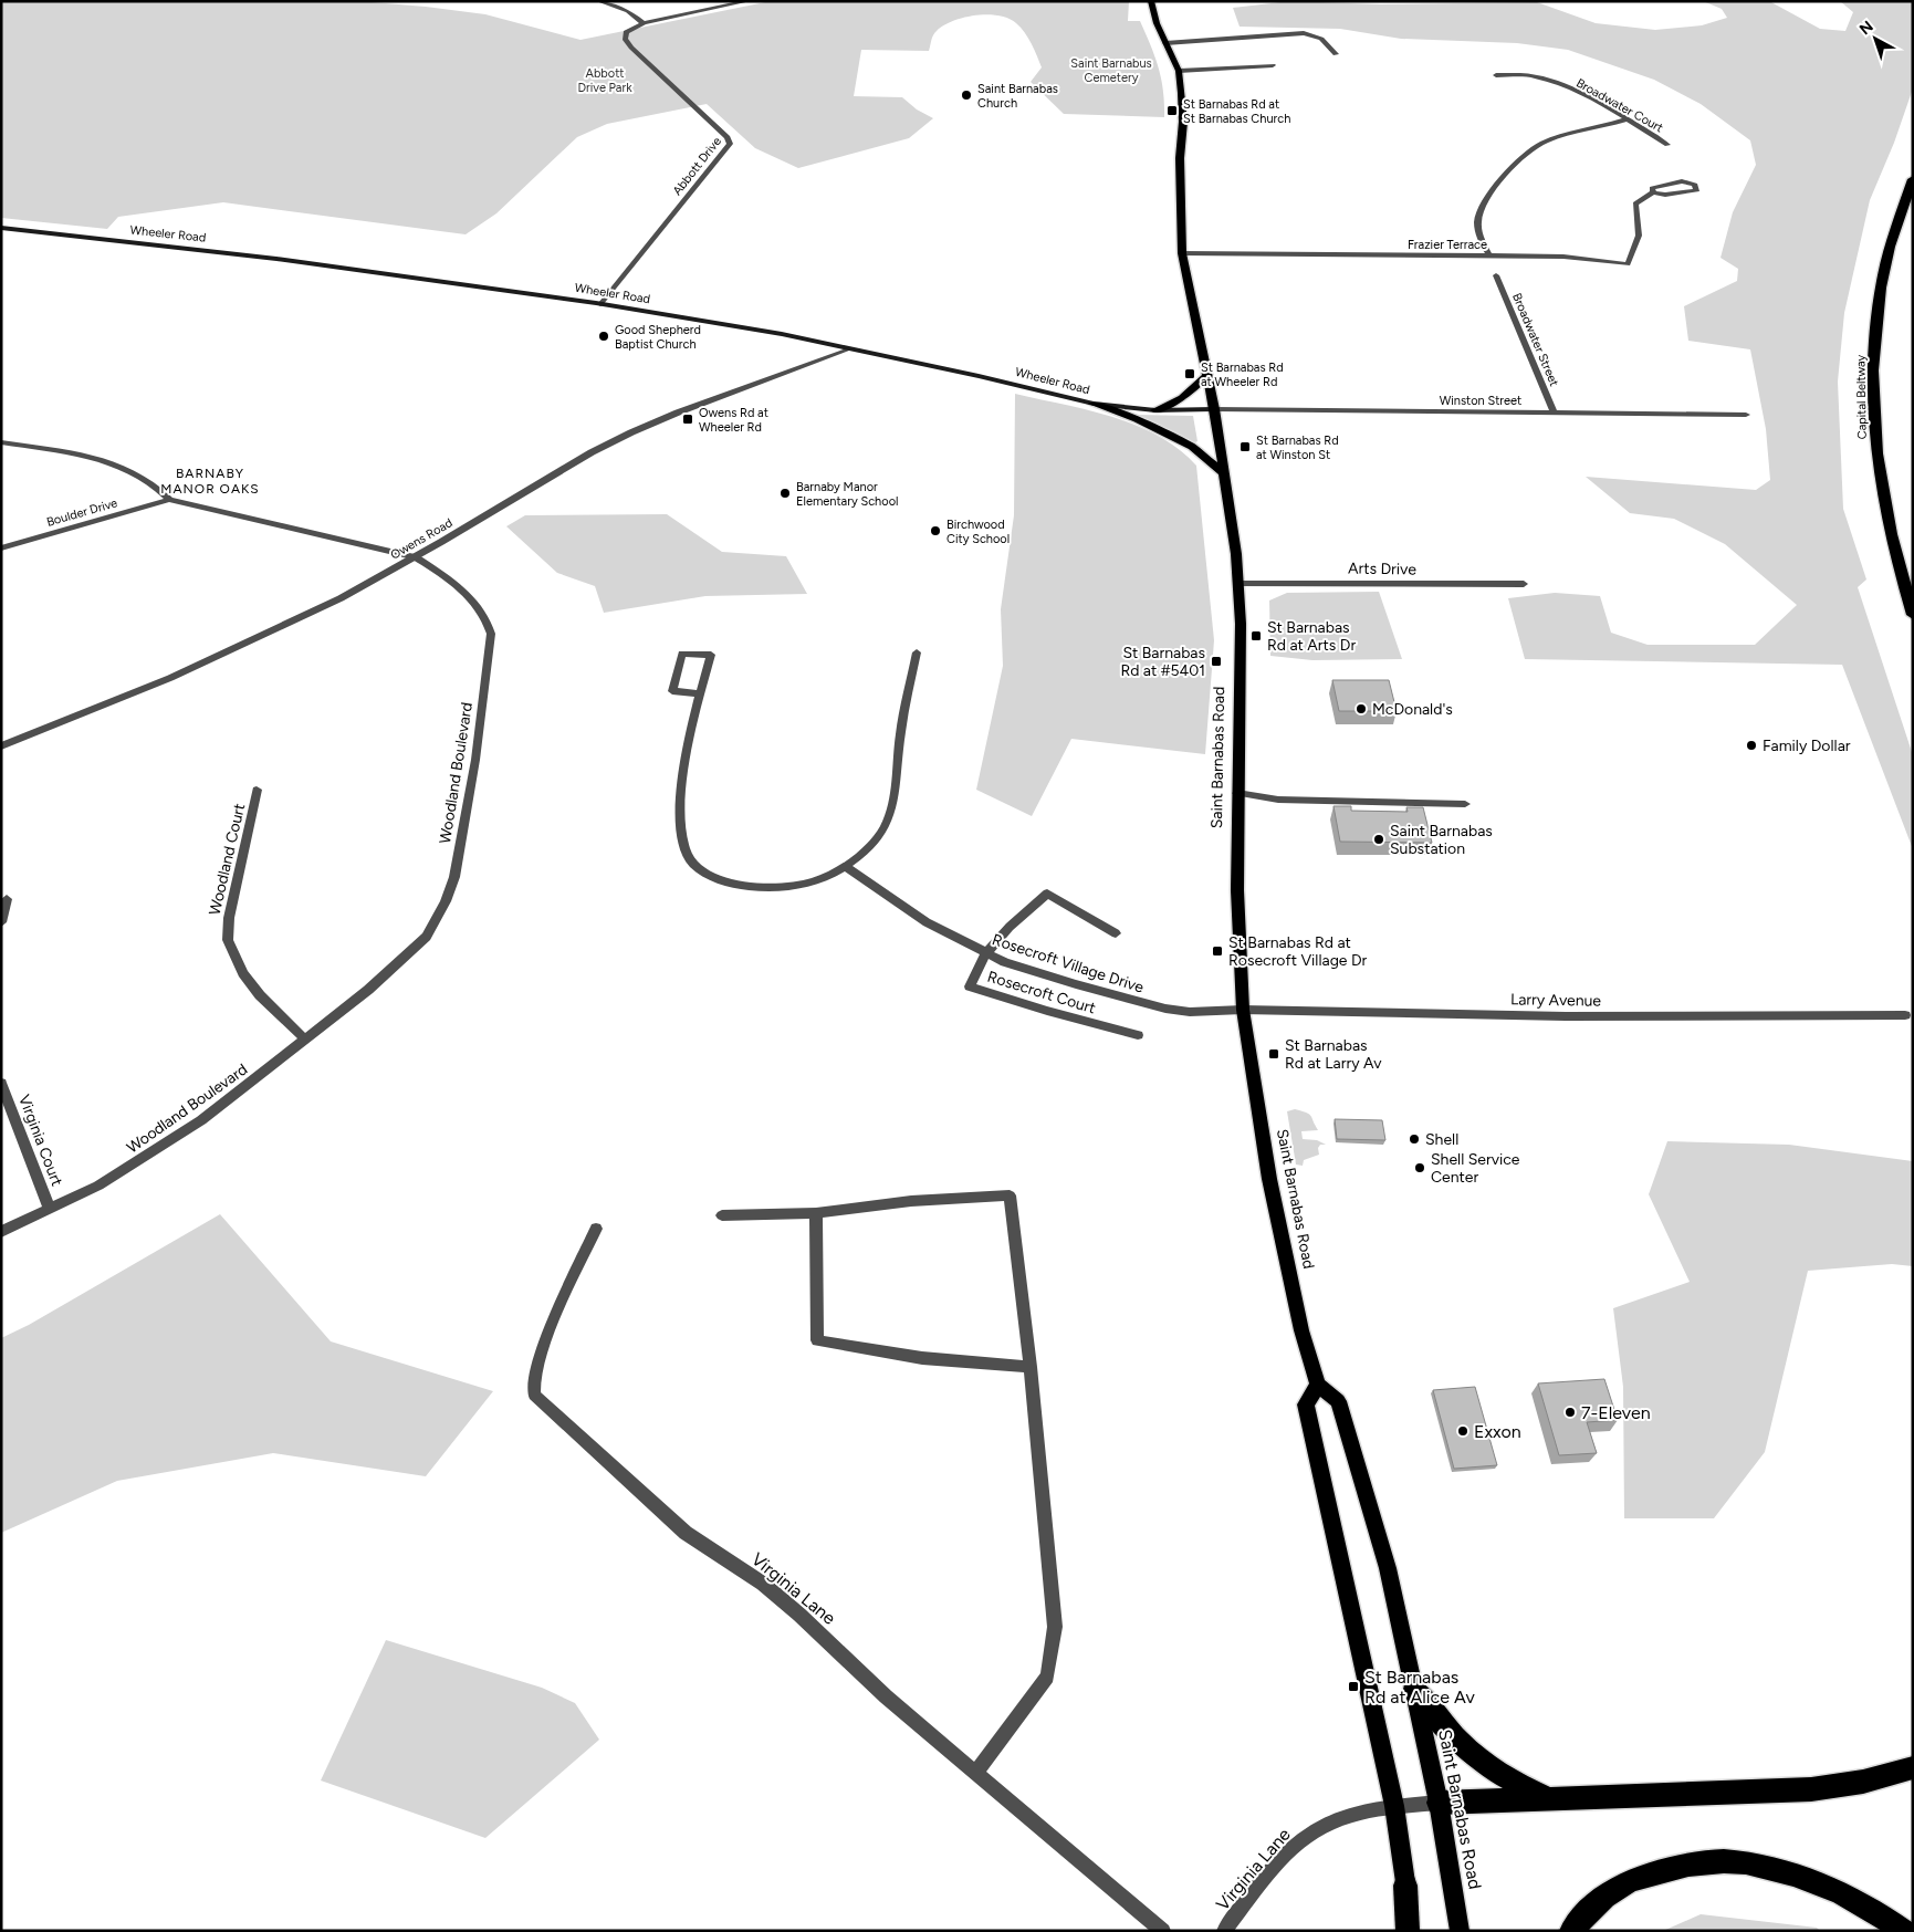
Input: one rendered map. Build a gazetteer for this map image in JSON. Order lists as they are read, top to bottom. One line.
{"streets":{"highway":["Capital Beltway"],"main road":["Wheeler Road","Saint Barnabas Road"],"street":["Broadwater Court","Abbott Drive","Frazier Terrace","Broadwater Street","Winston Street","Boulder Drive","Owens Road","Arts Drive","Woodland Boulevard","Woodland Court","Rosecroft Village Drive","Rosecroft Court","Larry Avenue","Virginia Court","Virginia Lane"]},"crossings":[["Abbott Drive","Wheeler Road"],["Wheeler Road","Winston Street"],["Wheeler Road","Owens Road"],["Wheeler Road","Saint Barnabas Road"],["Frazier Terrace","Saint Barnabas Road"],["Broadwater Street","Winston Street"],["Winston Street","Saint Barnabas Road"],["Boulder Drive","Woodland Boulevard"],["Owens Road","Woodland Boulevard"],["Arts Drive","Saint Barnabas Road"],["Saint Barnabas Road","Larry Avenue"],["Saint Barnabas Road","Virginia Lane"],["Woodland Boulevard","Woodland Court"],["Woodland Boulevard","Virginia Court"],["Rosecroft Village Drive","Rosecroft Court"],["Rosecroft Village Drive","Larry Avenue"]],"districts":["BARNABY MANOR OAKS"],"parks":["Saint Barnabus Cemetery","Abbott Drive Park"],"places":{"other":["Saint Barnabas Church","Good Shepherd Baptist Church","Barnaby Manor Elementary School","Birchwood City School","McDonald's","Family Dollar","Saint Barnabas Substation","Shell","Shell Service Center","7-Eleven","Exxon"],"transit":["St Barnabas Rd at St Barnabas Church","St Barnabas Rd at Wheeler Rd","Owens Rd at Wheeler Rd","St Barnabas Rd at Winston St","St Barnabas Rd at Arts Dr","St Barnabas Rd at #5401","St Barnabas Rd at Rosecroft Village Dr","St Barnabas Rd at Larry Av","St Barnabas Rd at Alice Av"]},"north":"top left"}
